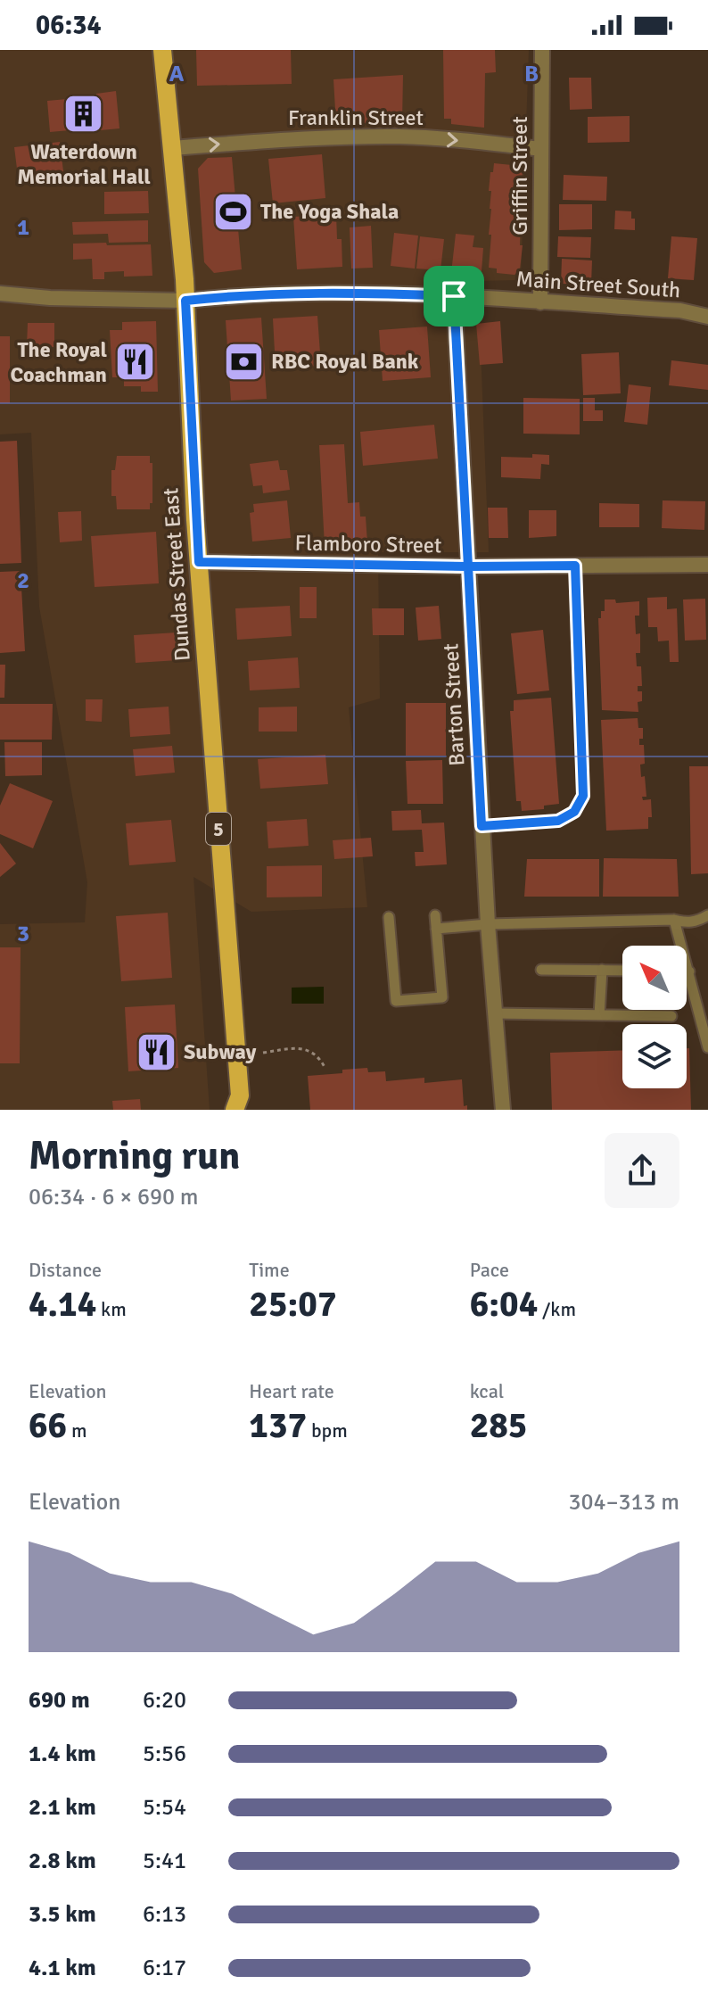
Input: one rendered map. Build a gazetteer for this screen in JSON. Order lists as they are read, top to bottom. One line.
{"streets":{"main road":["Dundas Street East","5"],"street":["Franklin Street","Griffin Street","Main Street South","Flamboro Street","Barton Street"]},"crossings":[["Franklin Street","Griffin Street"],["Franklin Street","Dundas Street East"],["Griffin Street","Main Street South"],["Main Street South","Dundas Street East"],["Main Street South","Barton Street"],["Flamboro Street","Dundas Street East"],["Flamboro Street","Barton Street"]],"one_way":["Franklin Street"],"places":{"building":["Waterdown Memorial Hall"],"sports":["The Yoga Shala"],"bank":["RBC Royal Bank"],"restaurant":["The Royal Coachman","Subway"]},"north":"top left","page":{"status":"06:34","heading":["Morning run","06:34 · 6 × 690 m"],"stats":[["Distance","4.14 km"],["Time","25:07"],["Pace","6:04 /km"],["Elevation","66 m"],["Heart rate","137 bpm"],["kcal","285"]],"chart":["Elevation","304–313 m"],"list":[{"name":"690 m","note":"6:20"},{"name":"1.4 km","note":"5:56"},{"name":"2.1 km","note":"5:54"},{"name":"2.8 km","note":"5:41"},{"name":"3.5 km","note":"6:13"},{"name":"4.1 km","note":"6:17"}]},"grid":{"columns":["A","B"],"rows":["1","2","3"]}}
